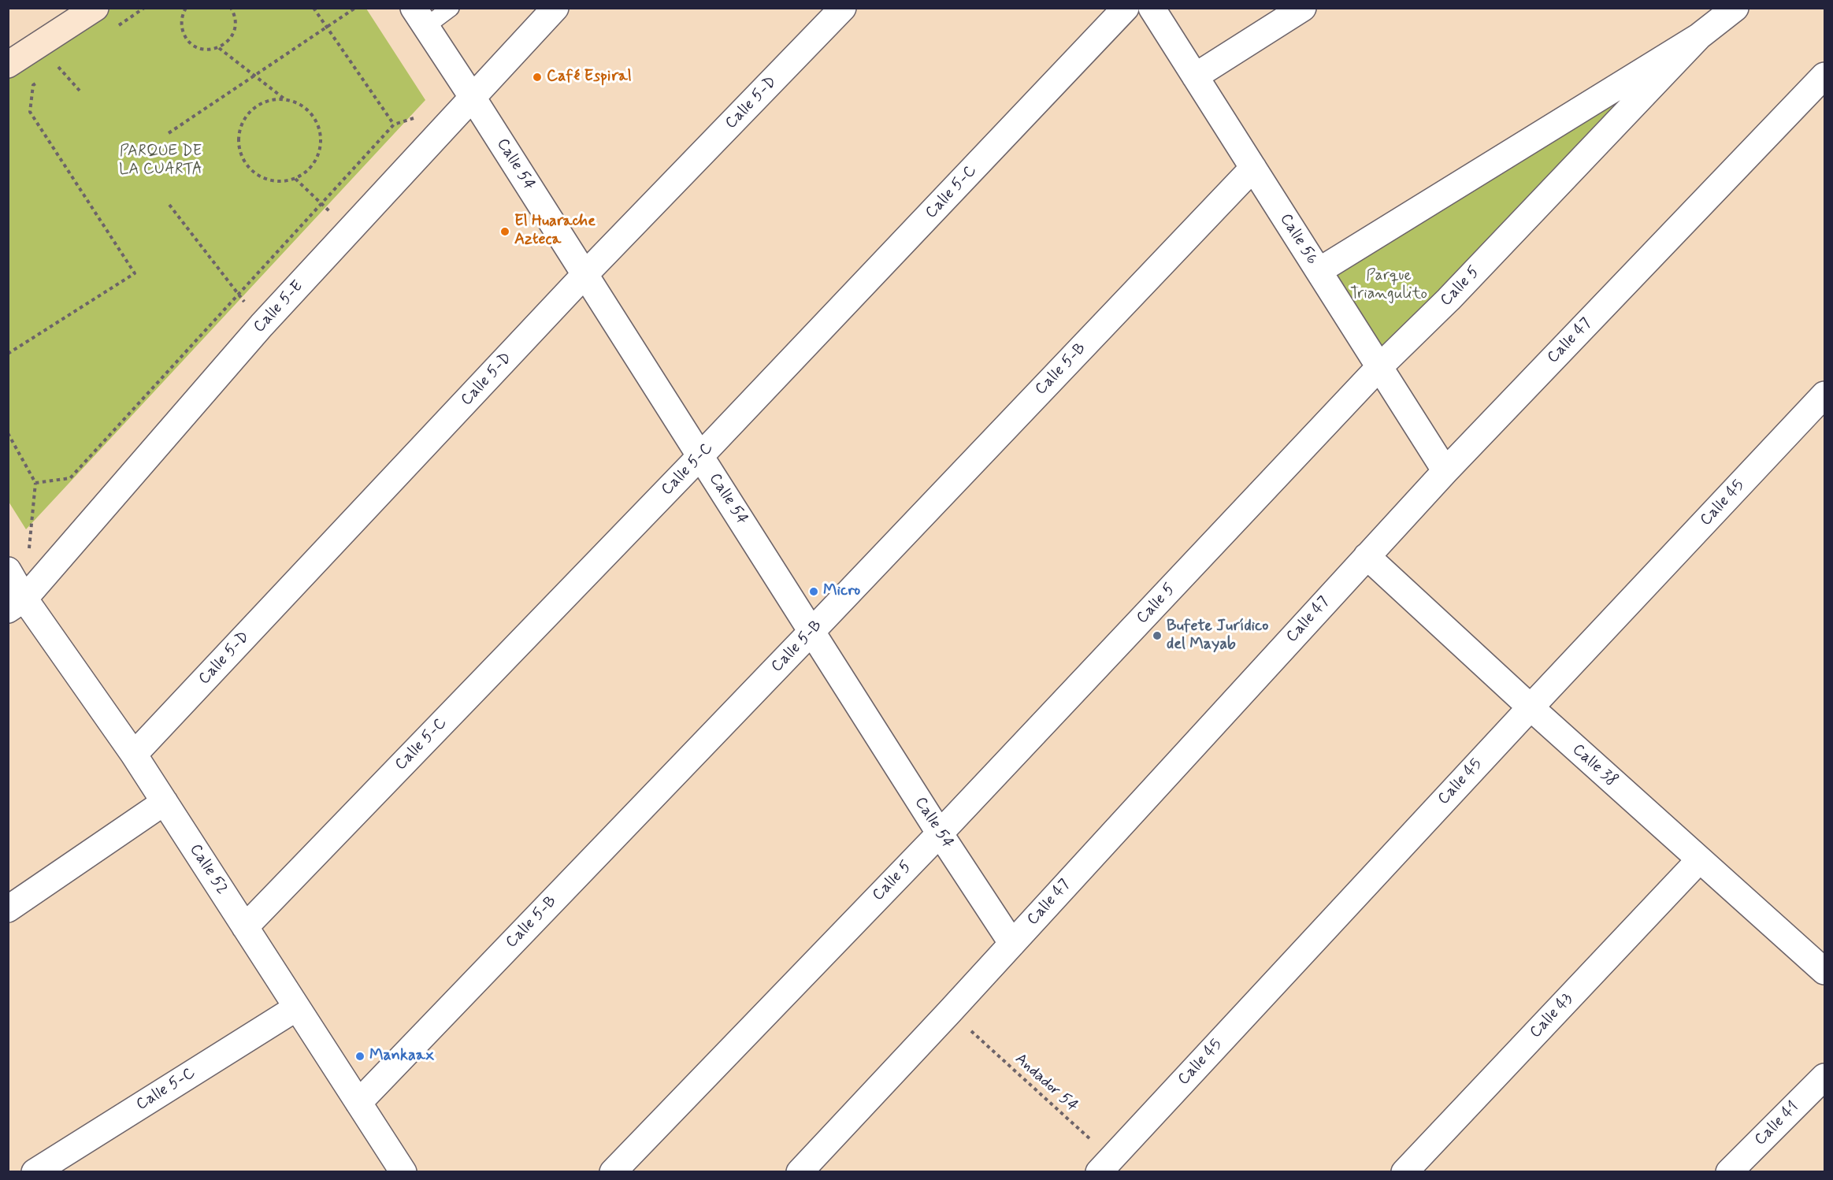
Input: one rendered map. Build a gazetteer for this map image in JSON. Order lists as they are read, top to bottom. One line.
{"streets":{"street":["Calle 5-D","Calle 54","Calle 5-C","Calle 56","Calle 5","Calle 5-E","Calle 47","Calle 5-B","Calle 45","Calle 38","Calle 52","Calle 43","Calle 41"],"path":["Andador 54"]},"crossings":[["Calle 5-D","Calle 54"],["Calle 5-D","Calle 52"],["Calle 54","Calle 5-C"],["Calle 54","Calle 5"],["Calle 54","Calle 5-E"],["Calle 54","Calle 47"],["Calle 54","Calle 5-B"],["Calle 5-C","Calle 52"],["Calle 56","Calle 5"],["Calle 56","Calle 47"],["Calle 56","Calle 5-B"],["Calle 5-E","Calle 52"],["Calle 47","Calle 38"],["Calle 47","Andador 54"],["Calle 5-B","Calle 52"],["Calle 45","Calle 38"],["Calle 45","Andador 54"],["Calle 38","Calle 43"]],"parks":["PARQUE DE LA CUARTA","Parque Triangulito"],"places":["Café Espiral","El Huarache Azteca","Micro","Bufete Jurídico del Mayab","Mankaax"]}
